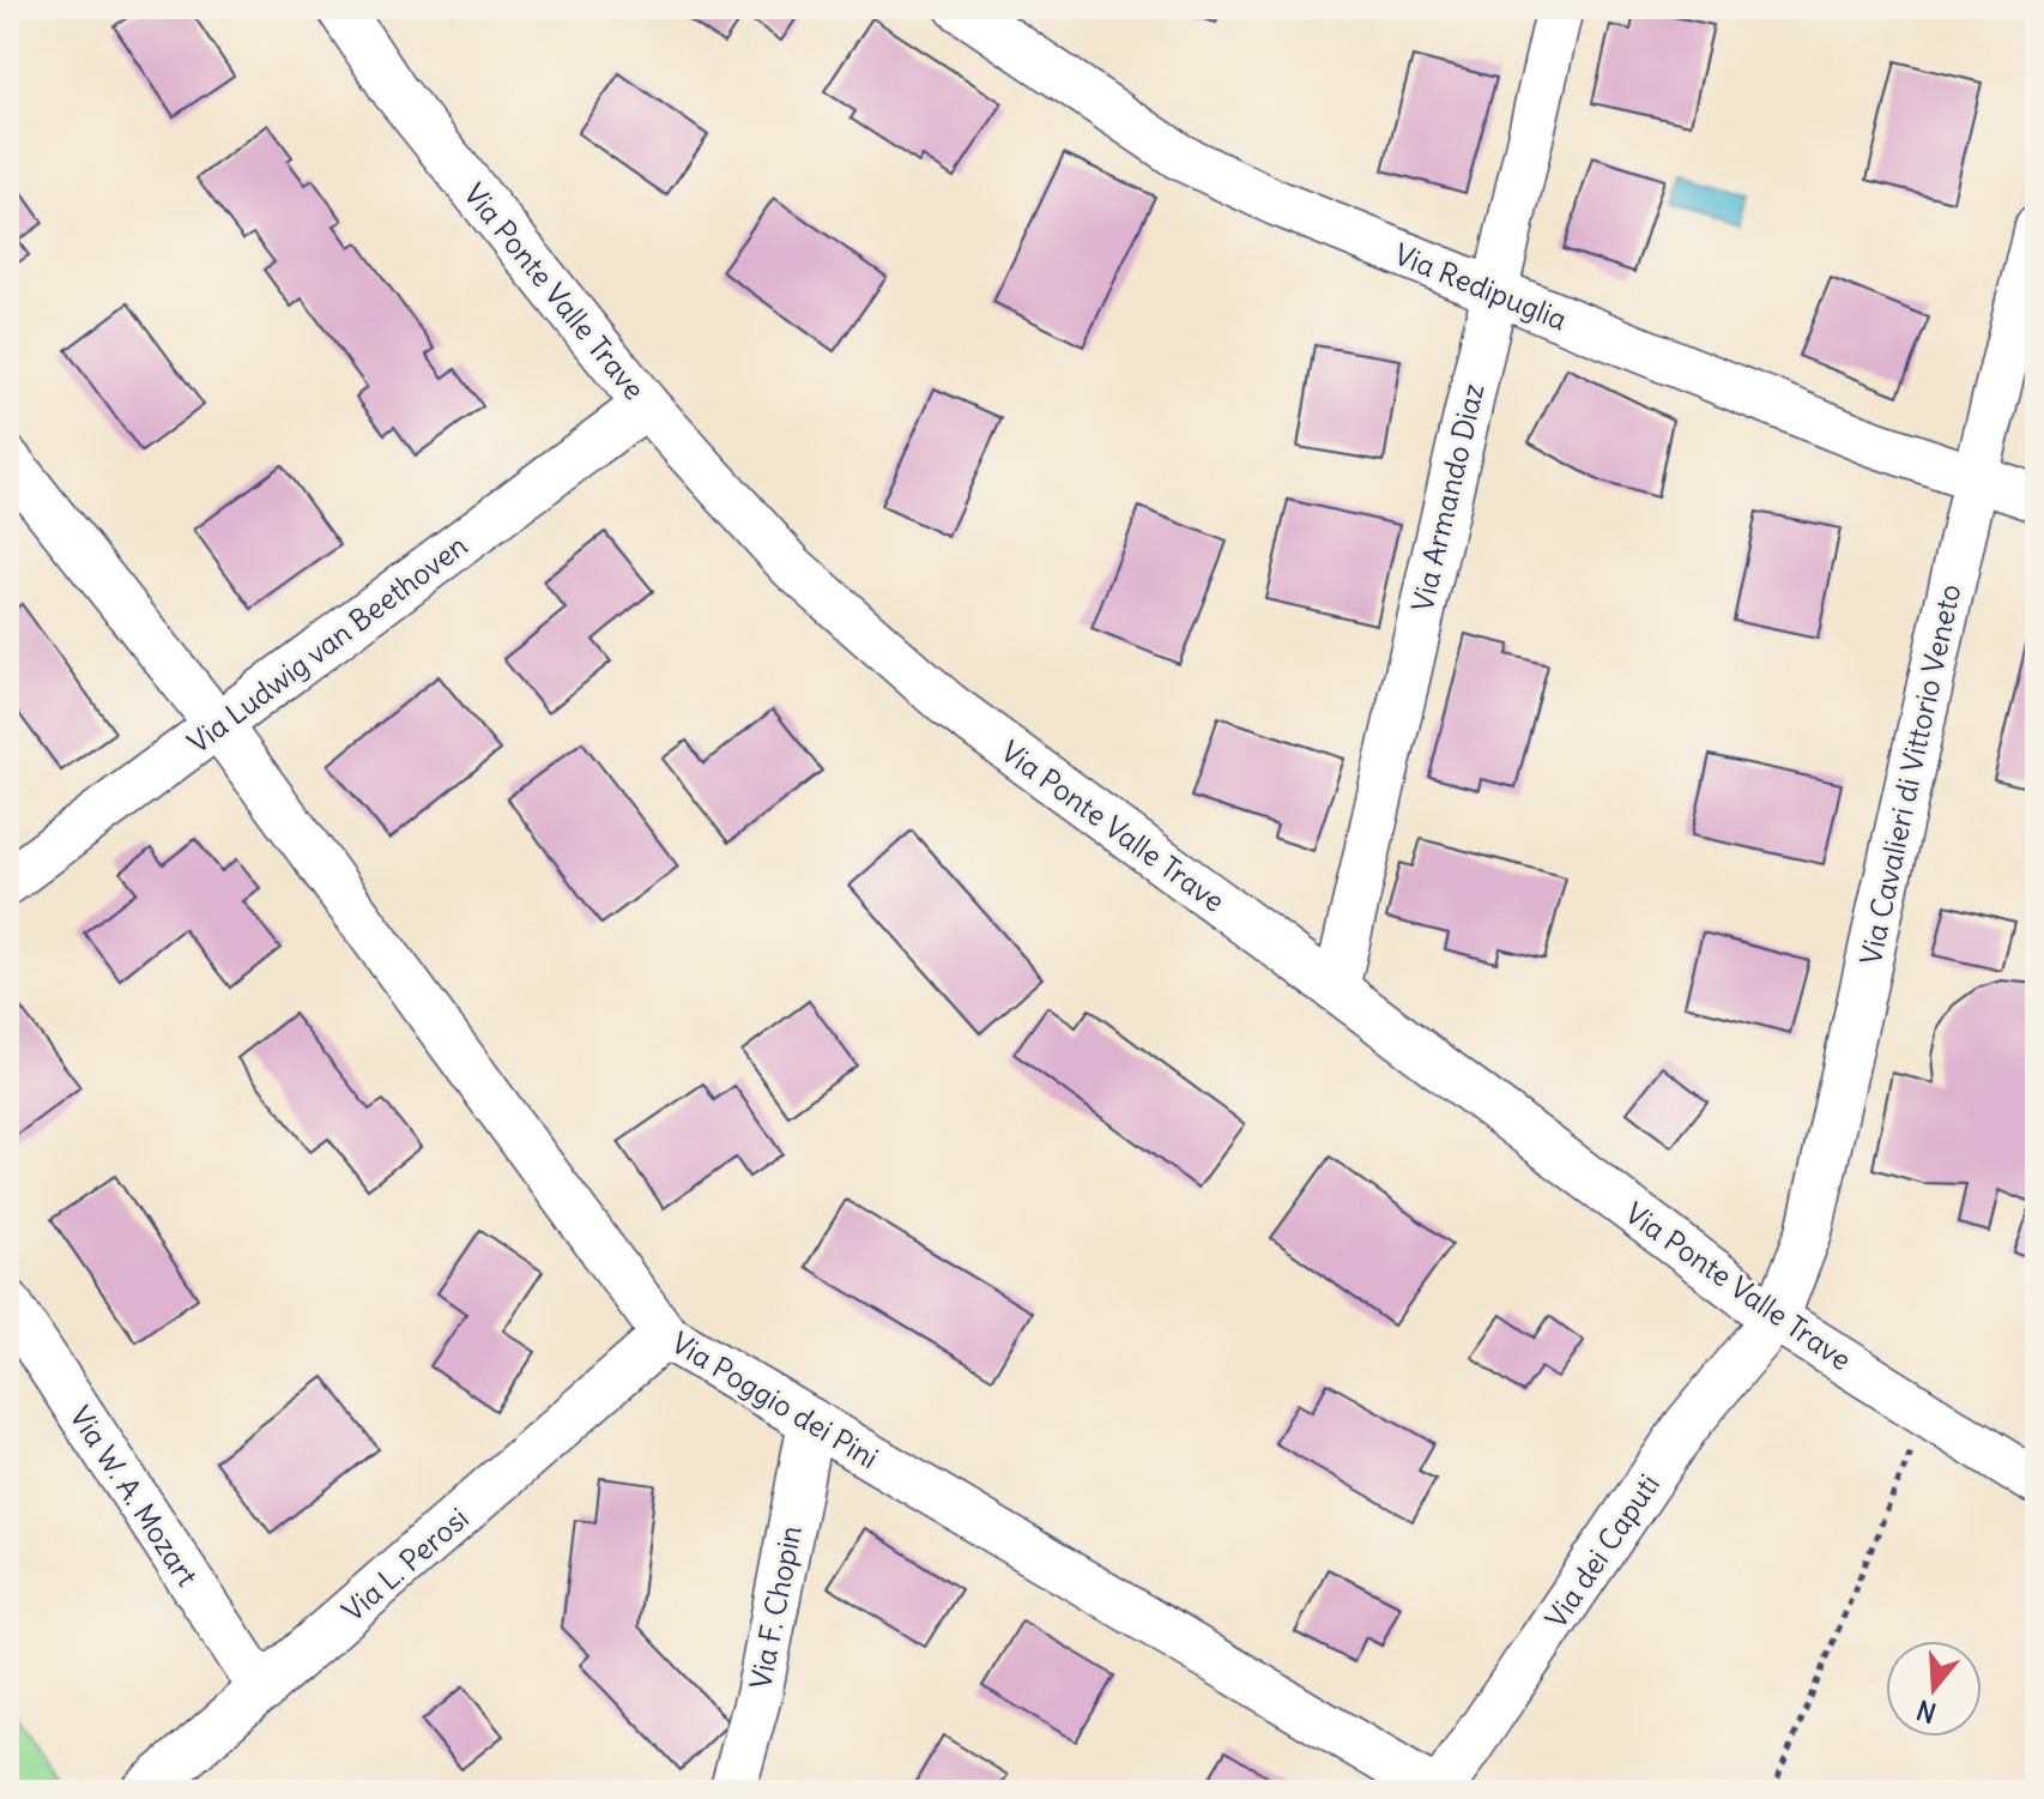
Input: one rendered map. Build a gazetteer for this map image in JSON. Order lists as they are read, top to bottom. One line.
{"streets":{"street":["Via Redipuglia","Via Ponte Valle Trave","Via Armando Diaz","Via Ludwig van Beethoven","Via Cavalieri di Vittorio Veneto","Via Poggio dei Pini","Via W. A. Mozart","Via dei Caputi","Via L. Perosi","Via F. Chopin"]},"crossings":[["Via Redipuglia","Via Armando Diaz"],["Via Redipuglia","Via Cavalieri di Vittorio Veneto"],["Via Ponte Valle Trave","Via Armando Diaz"],["Via Ponte Valle Trave","Via Ludwig van Beethoven"],["Via Ponte Valle Trave","Via Cavalieri di Vittorio Veneto"],["Via Ponte Valle Trave","Via dei Caputi"],["Via Ludwig van Beethoven","Via Poggio dei Pini"],["Via Cavalieri di Vittorio Veneto","Via dei Caputi"],["Via Poggio dei Pini","Via dei Caputi"],["Via Poggio dei Pini","Via L. Perosi"],["Via Poggio dei Pini","Via F. Chopin"],["Via W. A. Mozart","Via L. Perosi"]],"north":"bottom"}
